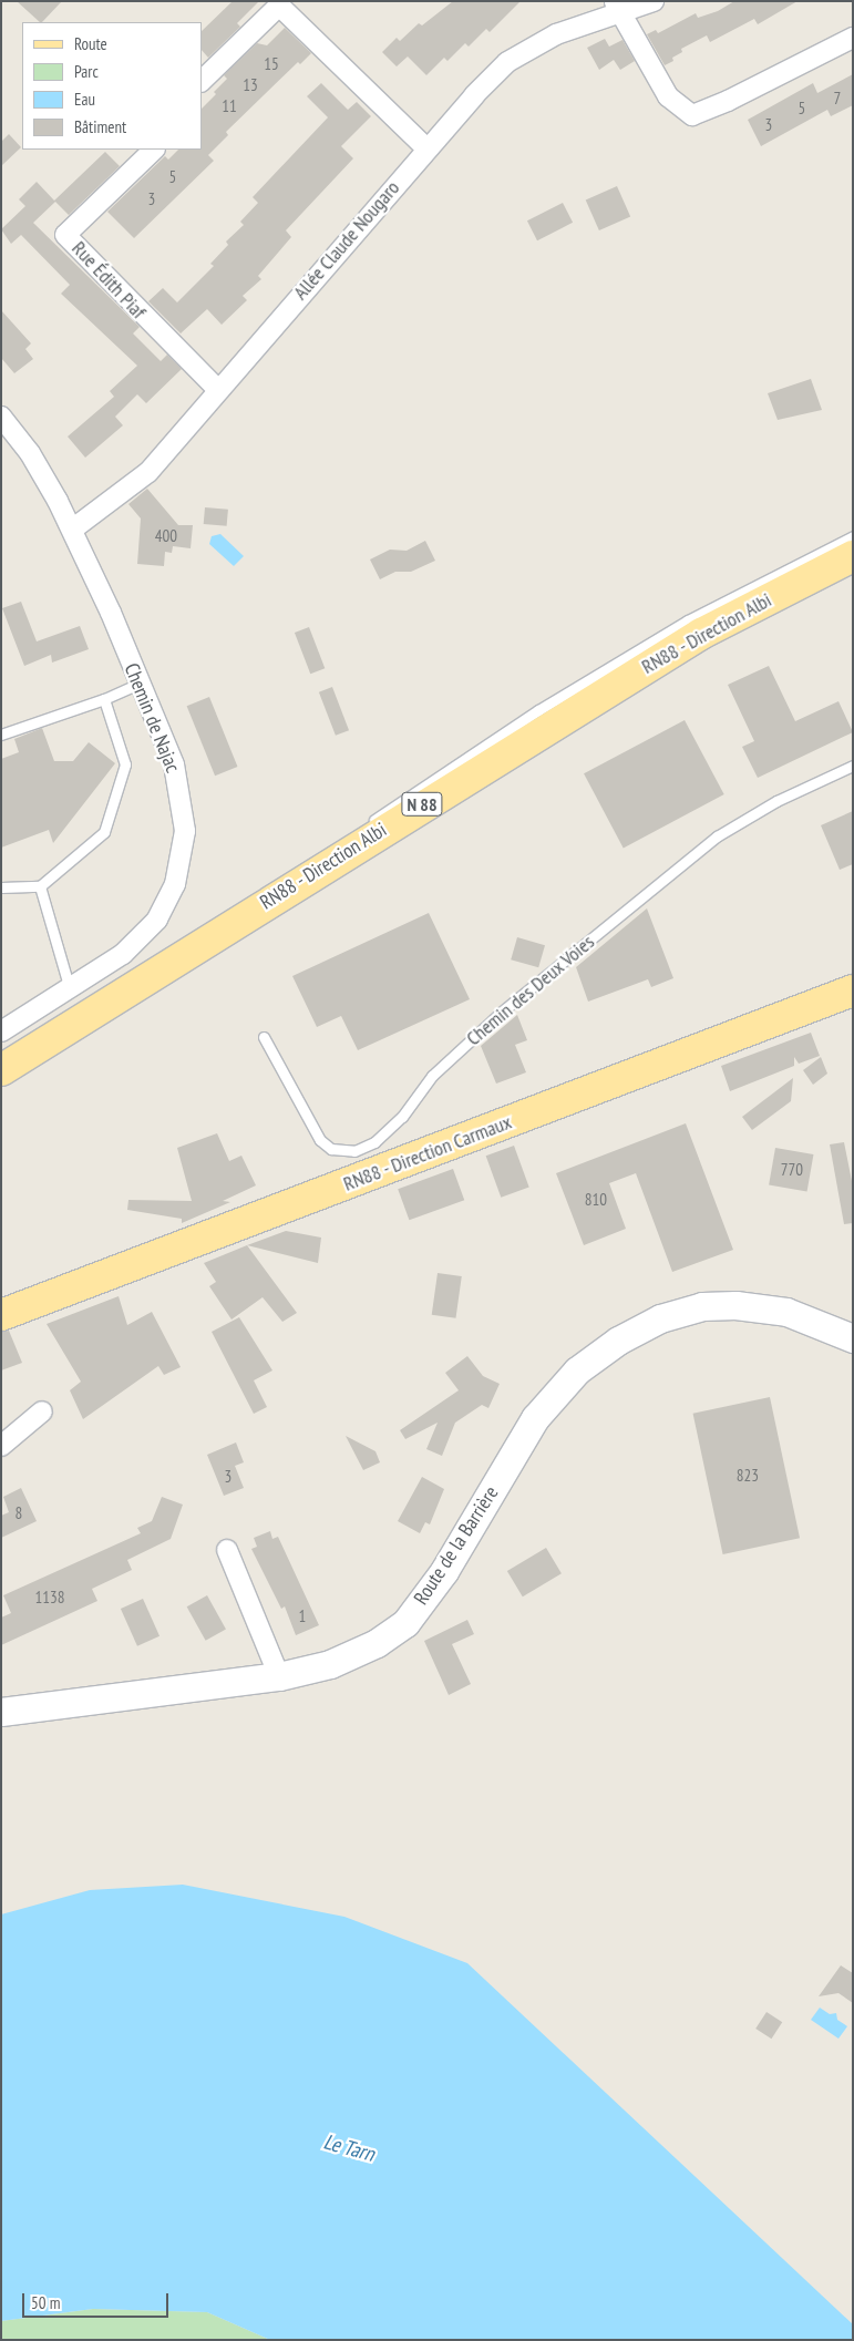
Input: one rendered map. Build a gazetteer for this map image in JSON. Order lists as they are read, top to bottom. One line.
{"streets":{"main road":["RN88 - Direction Albi","N 88","RN88 - Direction Carmaux"],"street":["Allée Claude Nougaro","Rue Édith Piaf","Chemin de Najac","Route de la Barrière"],"lane":["Chemin des Deux Voies"]},"crossings":[["Allée Claude Nougaro","Rue Édith Piaf"],["Allée Claude Nougaro","Chemin de Najac"]],"water":["Le Tarn"],"house_numbers":["15","13","7","11","5","3","5","3","400","770","810","823","3","8","1138","1"],"legend":["Route","Parc","Eau","Bâtiment"],"scale_bar":"50 m"}
